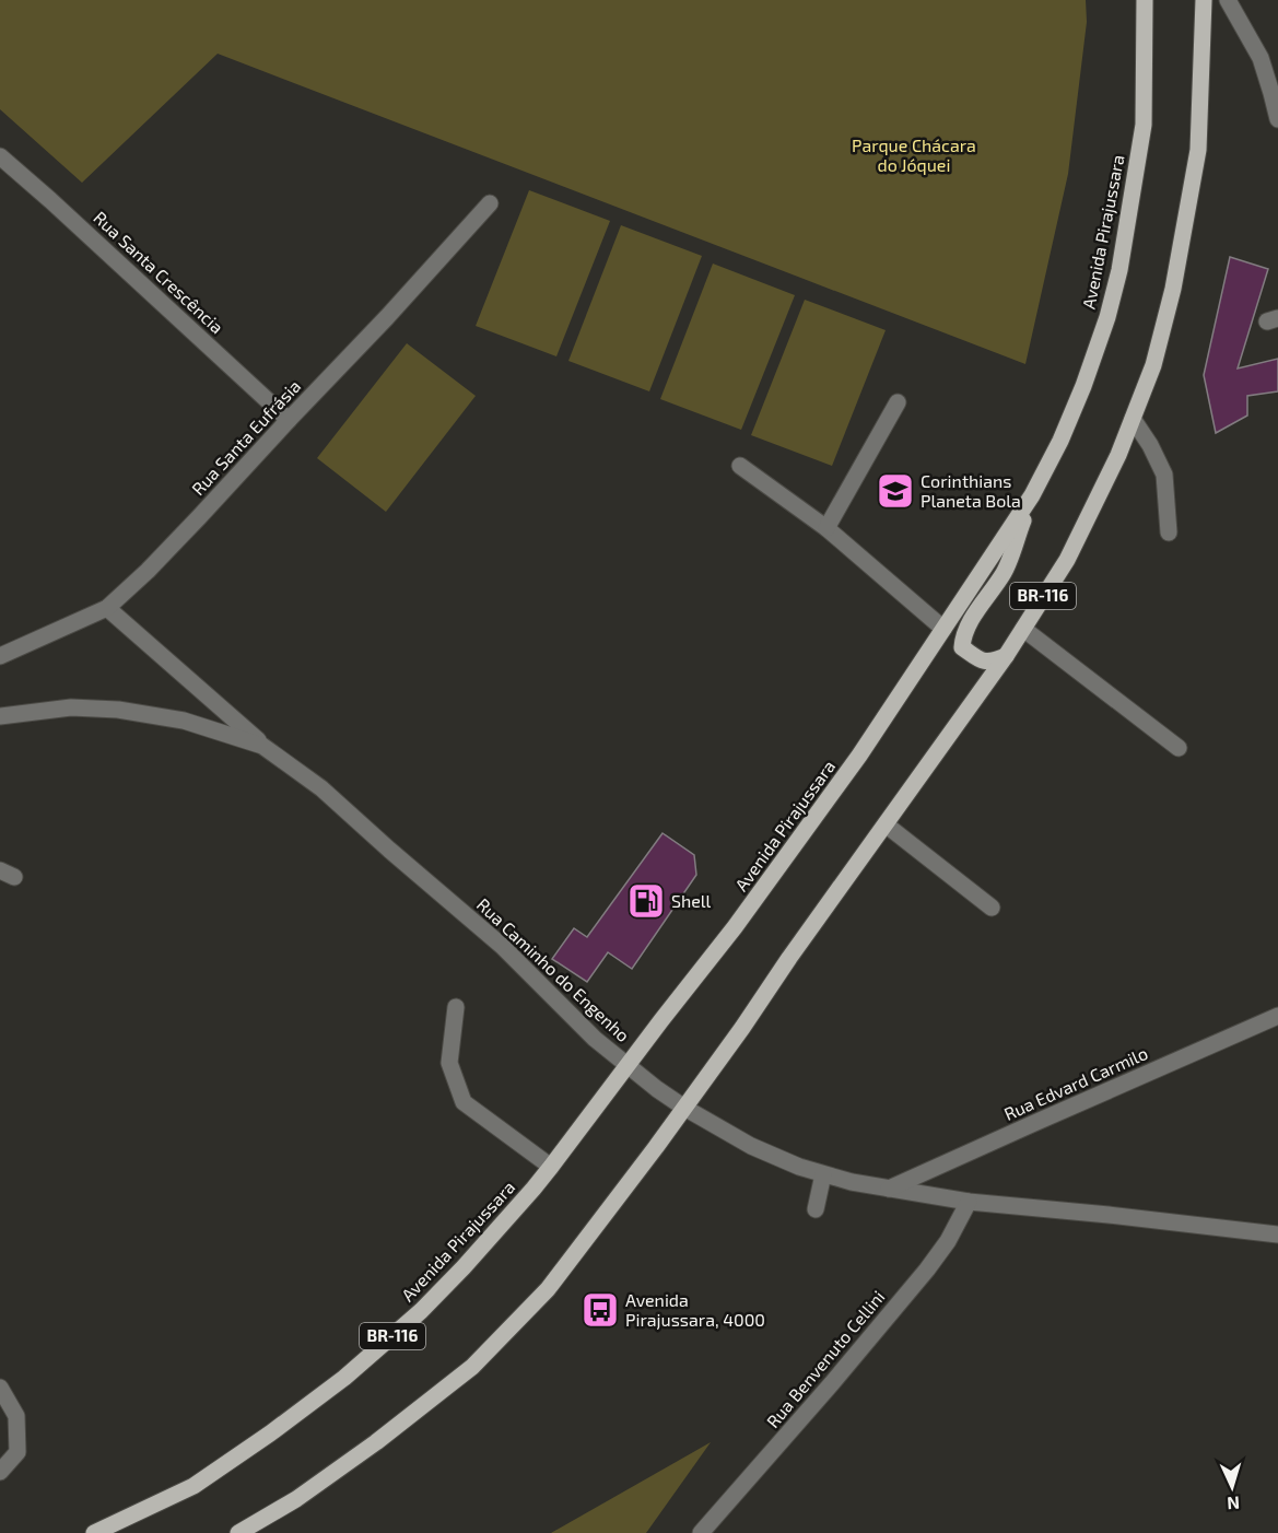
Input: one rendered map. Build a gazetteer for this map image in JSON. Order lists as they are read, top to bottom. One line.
{"streets":{"main road":["Avenida Pirajussara","BR-116"],"street":["Rua Santa Crescência","Rua Santa Eufrásia","Rua Caminho do Engenho","Rua Edvard Carmilo","Rua Benvenuto Cellini"]},"crossings":[["Avenida Pirajussara","Rua Caminho do Engenho"],["Rua Santa Crescência","Rua Santa Eufrásia"],["BR-116","Rua Caminho do Engenho"],["Rua Caminho do Engenho","Rua Edvard Carmilo"],["Rua Caminho do Engenho","Rua Benvenuto Cellini"]],"parks":["Parque Chácara do Jóquei"],"places":{"school or university":["Corinthians Planeta Bola"],"fuel station":["Shell"],"bus stop":["Avenida Pirajussara, 4000"]},"north":"bottom"}
